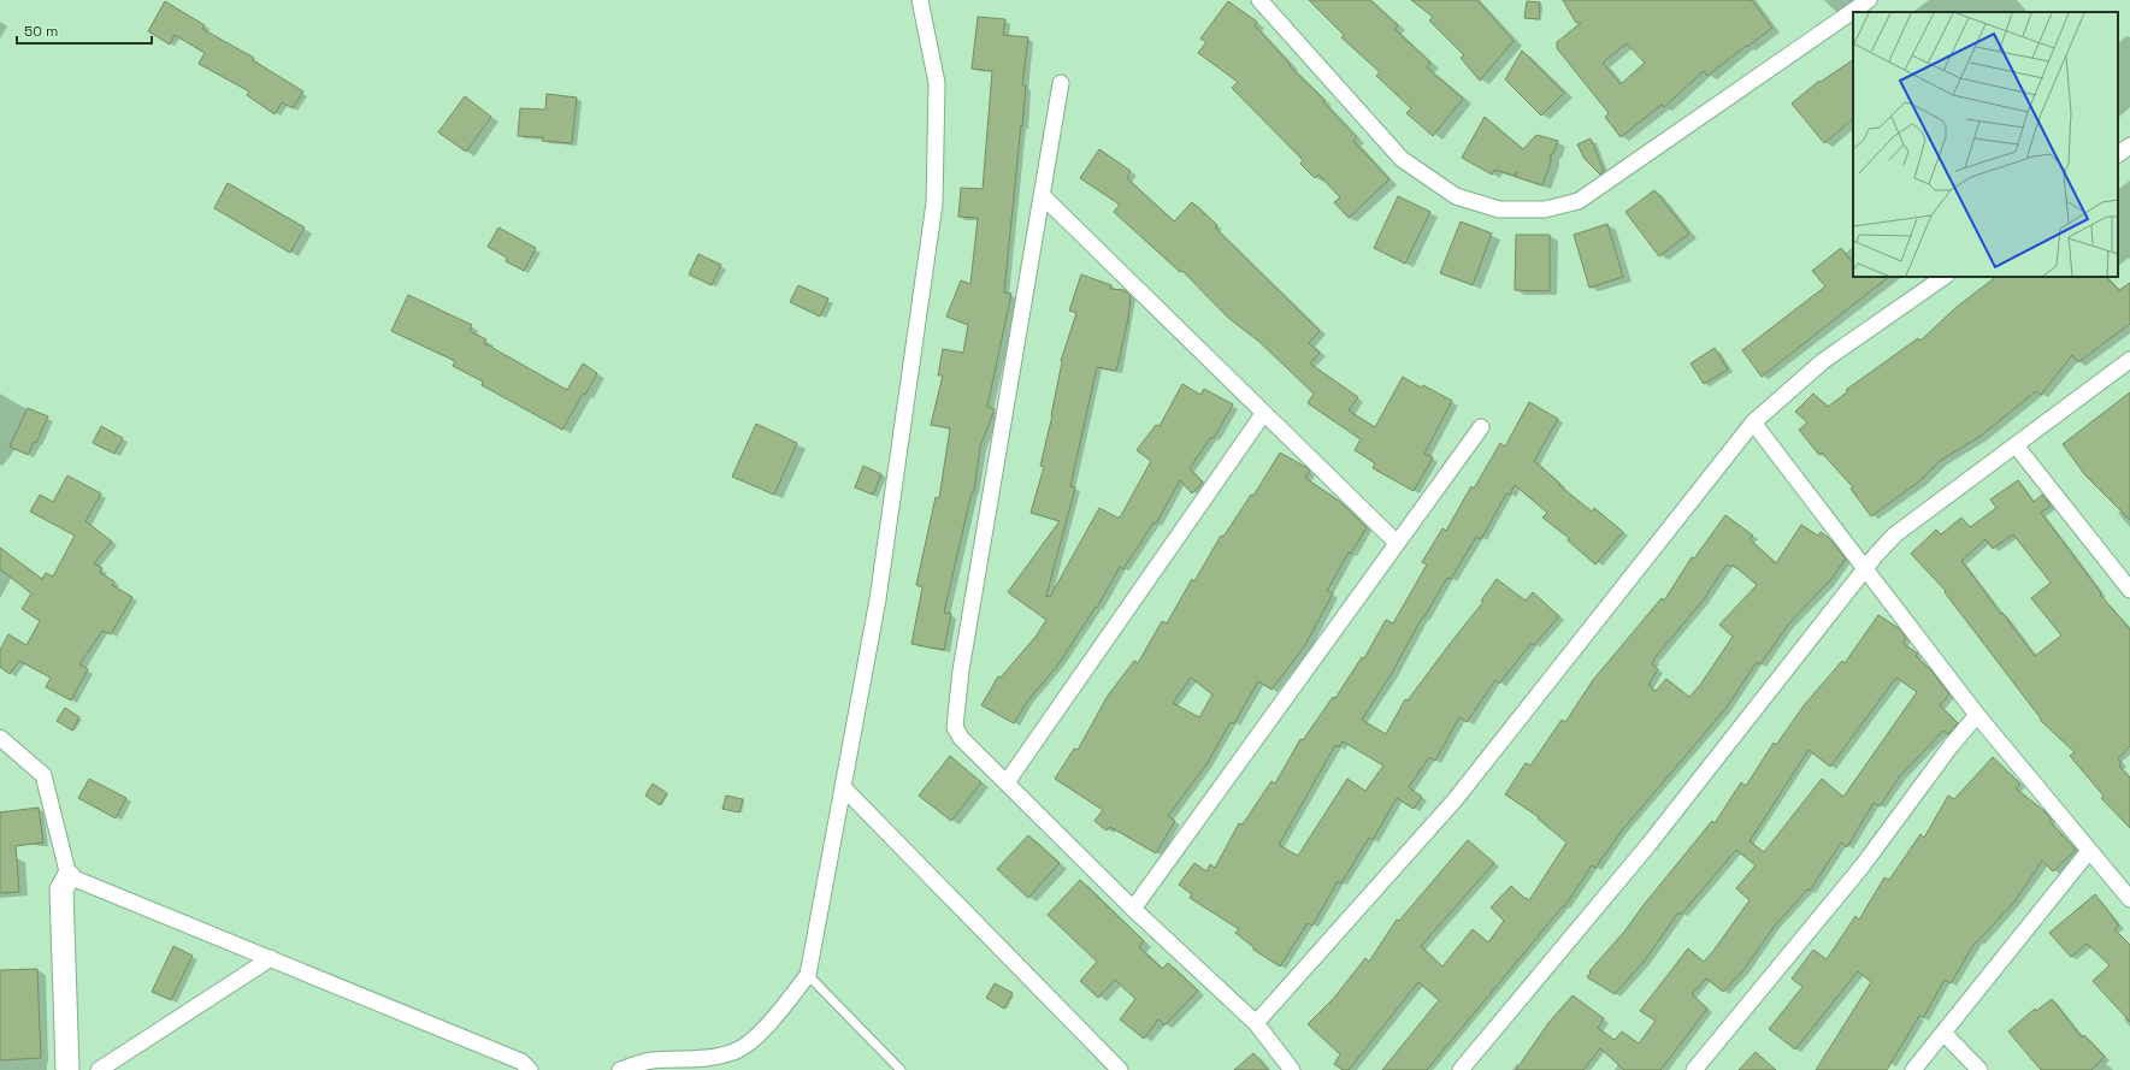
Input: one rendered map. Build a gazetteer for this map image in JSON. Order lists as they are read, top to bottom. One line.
{"scale_bar":"50 m"}
